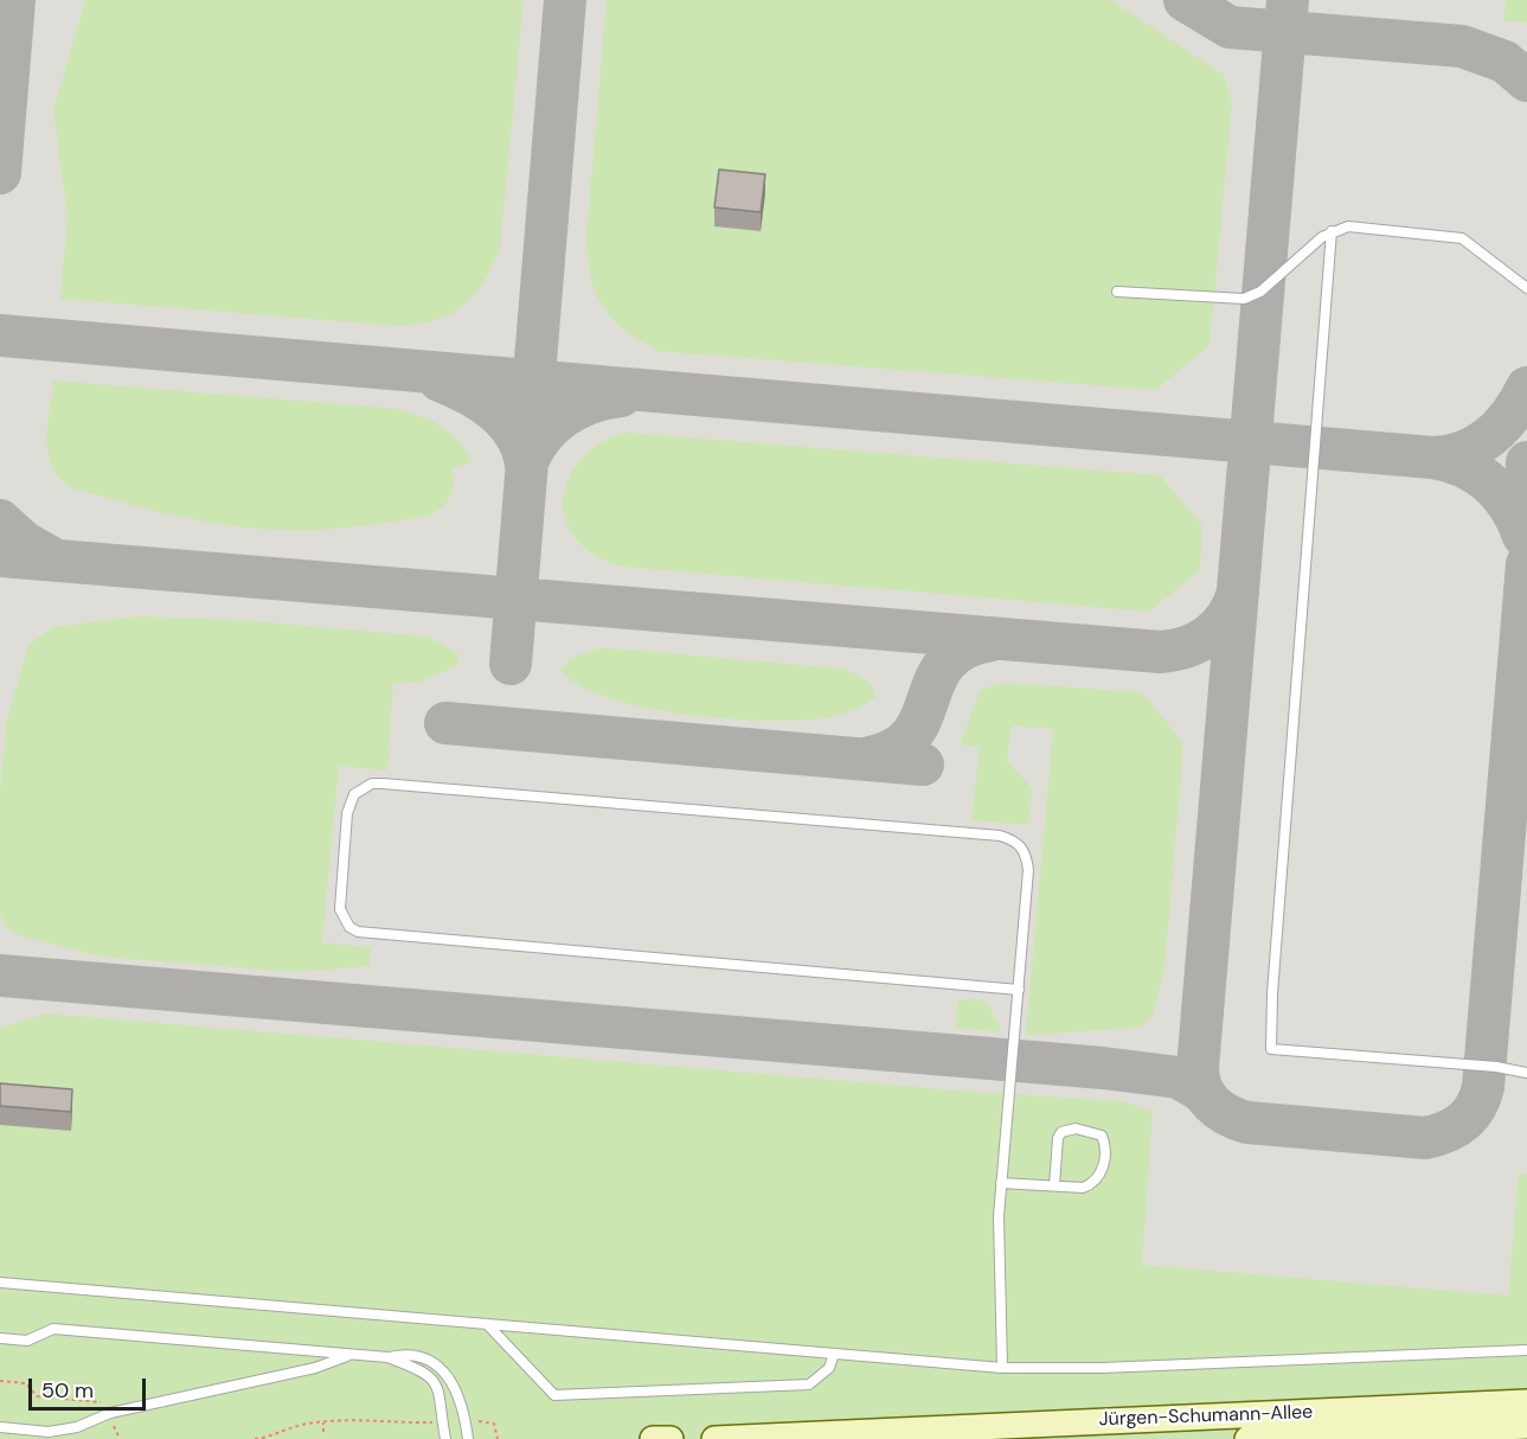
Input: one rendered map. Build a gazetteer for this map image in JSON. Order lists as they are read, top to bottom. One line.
{"streets":{"street":["Jürgen-Schumann-Allee"]},"scale_bar":"50 m"}
